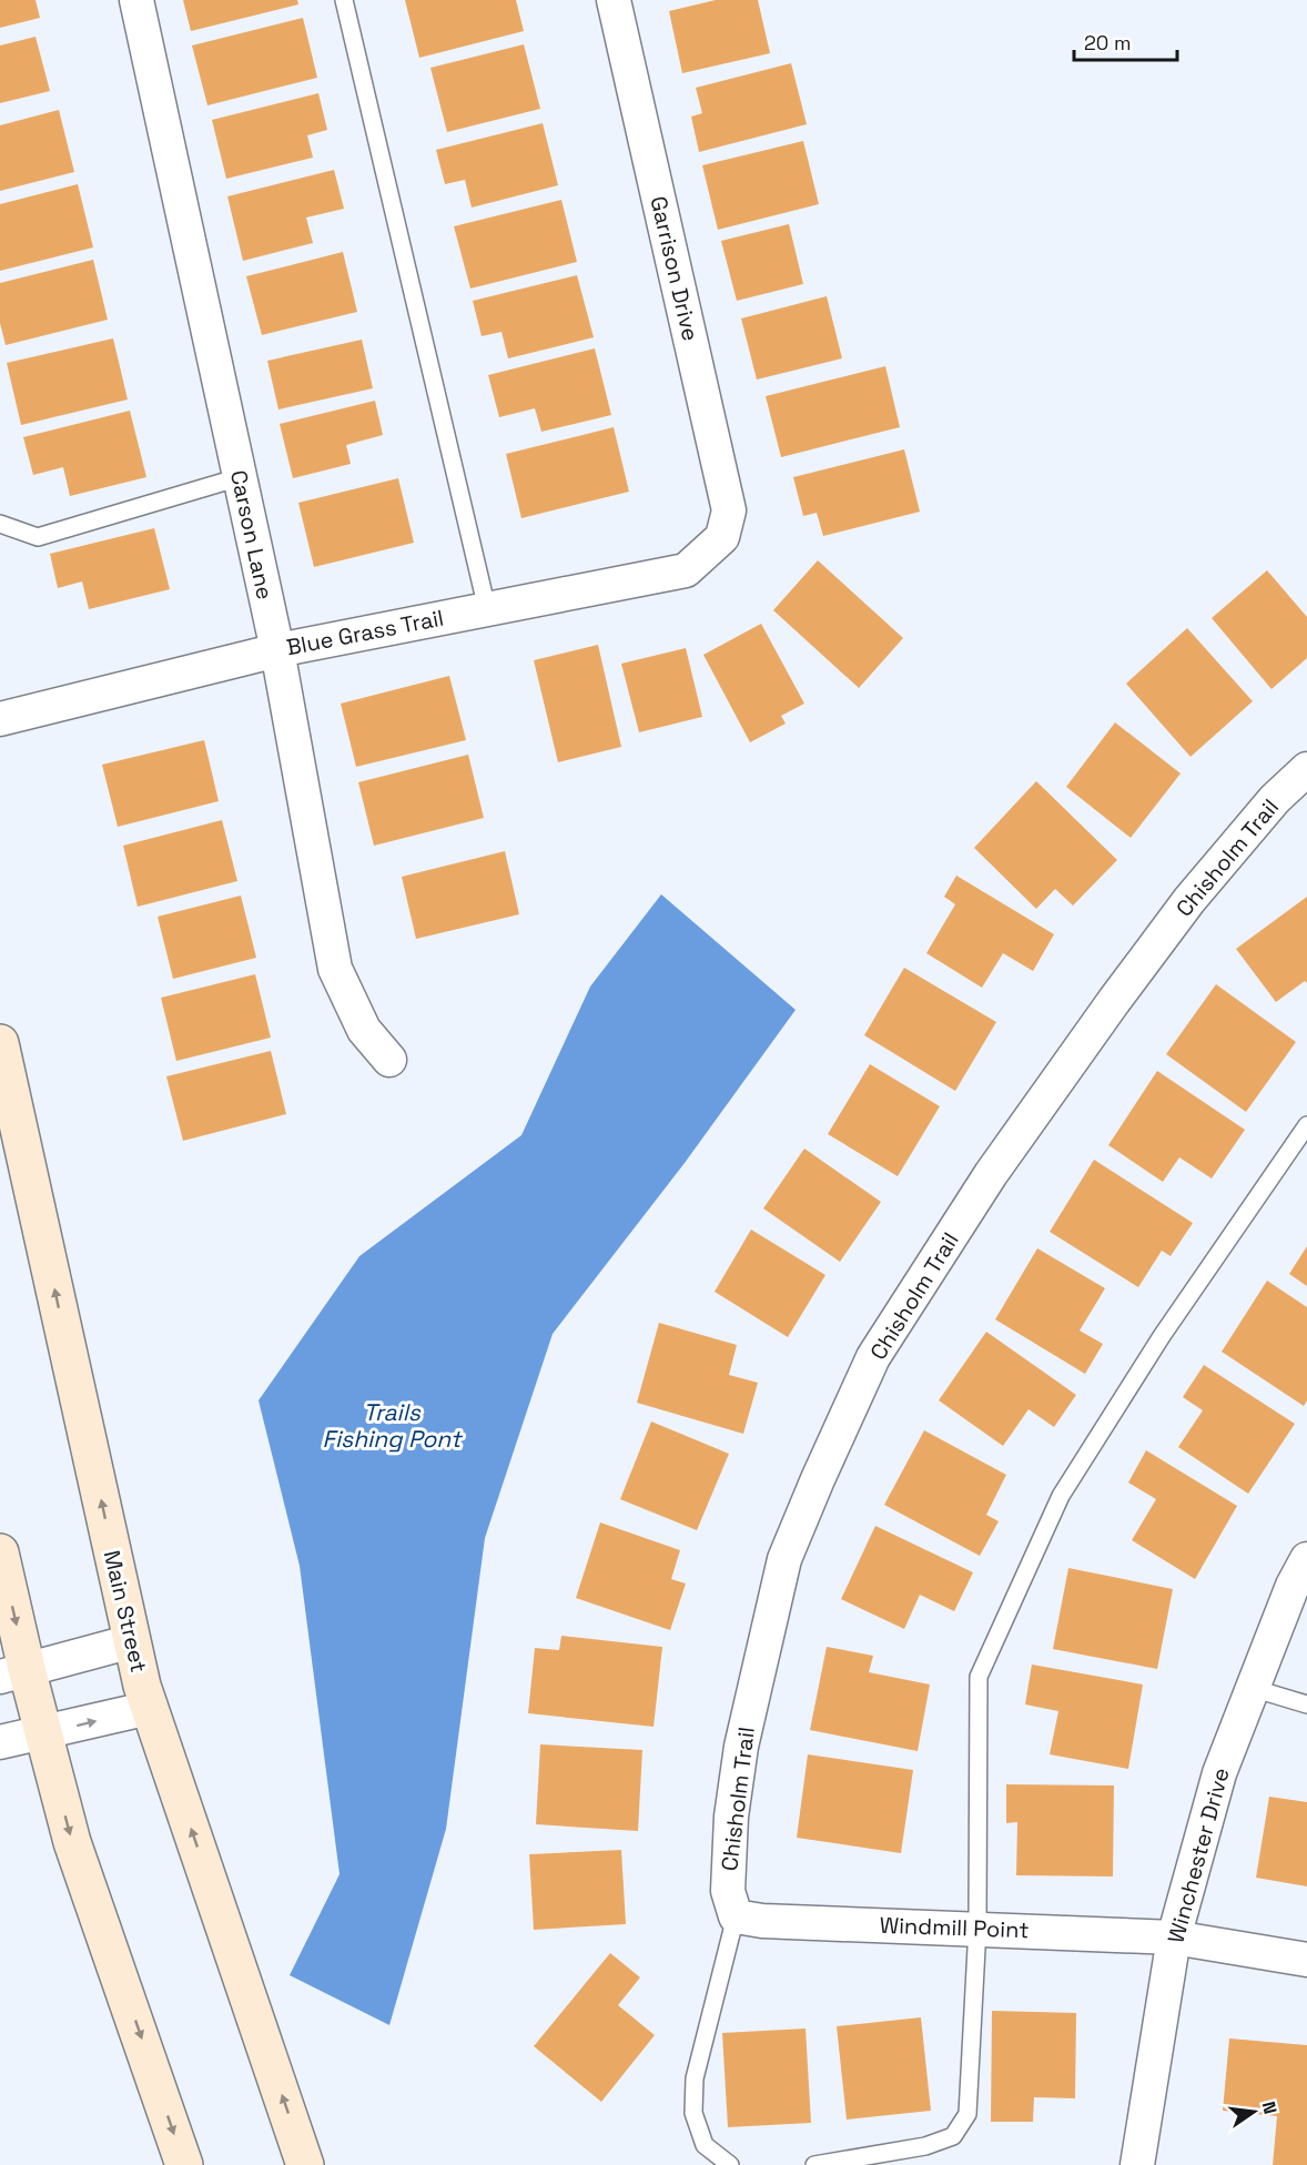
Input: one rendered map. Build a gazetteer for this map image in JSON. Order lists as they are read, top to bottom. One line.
{"streets":{"main road":["Main Street"],"street":["Garrison Drive","Carson Lane","Blue Grass Trail","Chisholm Trail","Winchester Drive","Windmill Point"]},"crossings":[["Garrison Drive","Blue Grass Trail"],["Carson Lane","Blue Grass Trail"],["Chisholm Trail","Windmill Point"],["Winchester Drive","Windmill Point"]],"water":["Trails Fishing Pont"],"scale_bar":"20 m","north":"right"}
